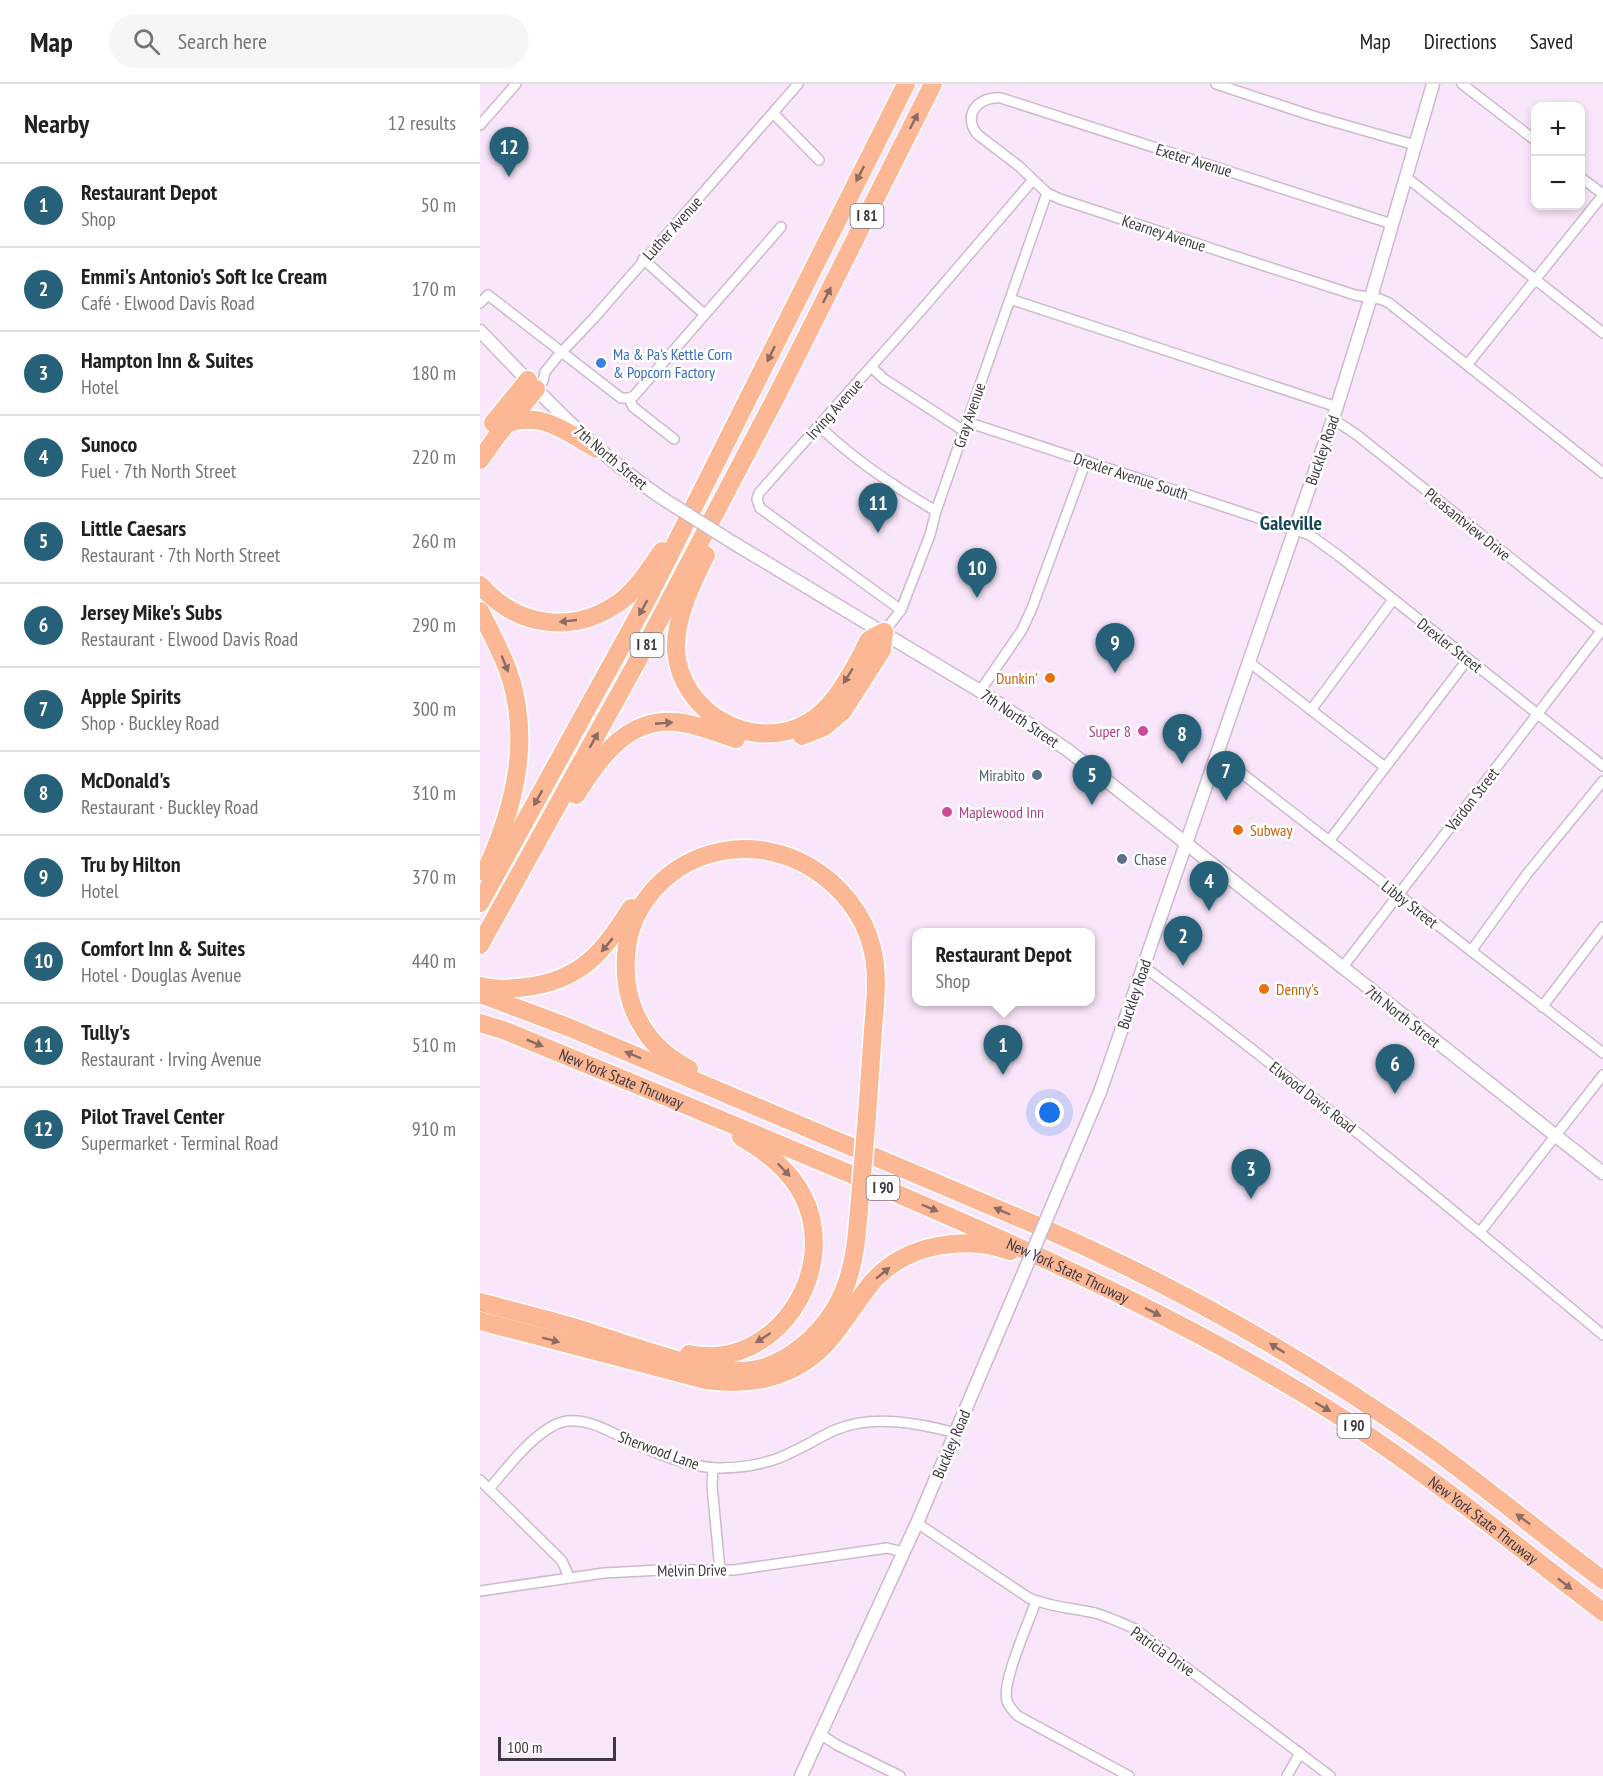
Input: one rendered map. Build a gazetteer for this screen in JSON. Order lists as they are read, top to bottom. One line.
{"streets":{"highway":["I 81","New York State Thruway","I 90"],"street":["Exeter Avenue","Luther Avenue","Kearney Avenue","Irving Avenue","Gray Avenue","Buckley Road","7th North Street","Drexler Avenue South","Pleasantview Drive","Drexler Street","Vardon Street","Libby Street","Elwood Davis Road","Sherwood Lane","Melvin Drive","Patricia Drive"]},"crossings":[["Exeter Avenue","Kearney Avenue"],["Exeter Avenue","Buckley Road"],["Luther Avenue","7th North Street"],["Kearney Avenue","Irving Avenue"],["Kearney Avenue","Gray Avenue"],["Kearney Avenue","Buckley Road"],["Irving Avenue","Gray Avenue"],["Irving Avenue","Drexler Avenue South"],["Gray Avenue","7th North Street"],["Gray Avenue","Drexler Avenue South"],["Gray Avenue","Pleasantview Drive"],["Buckley Road","7th North Street"],["Buckley Road","Drexler Avenue South"],["Buckley Road","Pleasantview Drive"],["Buckley Road","Drexler Street"],["Buckley Road","Libby Street"],["Buckley Road","Elwood Davis Road"],["Buckley Road","Sherwood Lane"],["Buckley Road","Melvin Drive"],["Buckley Road","Patricia Drive"],["7th North Street","Vardon Street"],["Drexler Avenue South","Drexler Street"],["Pleasantview Drive","Vardon Street"],["Drexler Street","Vardon Street"],["Vardon Street","Libby Street"]],"districts":["Galeville"],"places":["Ma & Pa's Kettle Corn & Popcorn Factory","Dunkin'","Super 8","Mirabito","Maplewood Inn","Subway","Chase","Denny's"],"scale_bar":"100 m","page":{"header":"Map","search":"Search here","nav":["Map","Directions","Saved"],"heading":["Nearby","12 results"],"map_buttons":["+","−"],"pins":["12","11","10","9","8","7","5","4","2","1","6","3"],"list":[{"mark":"1","name":"Restaurant Depot","note":"Shop","value":"50 m"},{"mark":"2","name":"Emmi's Antonio's Soft Ice Cream","note":"Café · Elwood Davis Road","value":"170 m"},{"mark":"3","name":"Hampton Inn & Suites","note":"Hotel","value":"180 m"},{"mark":"4","name":"Sunoco","note":"Fuel · 7th North Street","value":"220 m"},{"mark":"5","name":"Little Caesars","note":"Restaurant · 7th North Street","value":"260 m"},{"mark":"6","name":"Jersey Mike's Subs","note":"Restaurant · Elwood Davis Road","value":"290 m"},{"mark":"7","name":"Apple Spirits","note":"Shop · Buckley Road","value":"300 m"},{"mark":"8","name":"McDonald's","note":"Restaurant · Buckley Road","value":"310 m"},{"mark":"9","name":"Tru by Hilton","note":"Hotel","value":"370 m"},{"mark":"10","name":"Comfort Inn & Suites","note":"Hotel · Douglas Avenue","value":"440 m"},{"mark":"11","name":"Tully's","note":"Restaurant · Irving Avenue","value":"510 m"},{"mark":"12","name":"Pilot Travel Center","note":"Supermarket · Terminal Road","value":"910 m"}],"popup":["Restaurant Depot","Shop"],"scale":"100 m"}}
